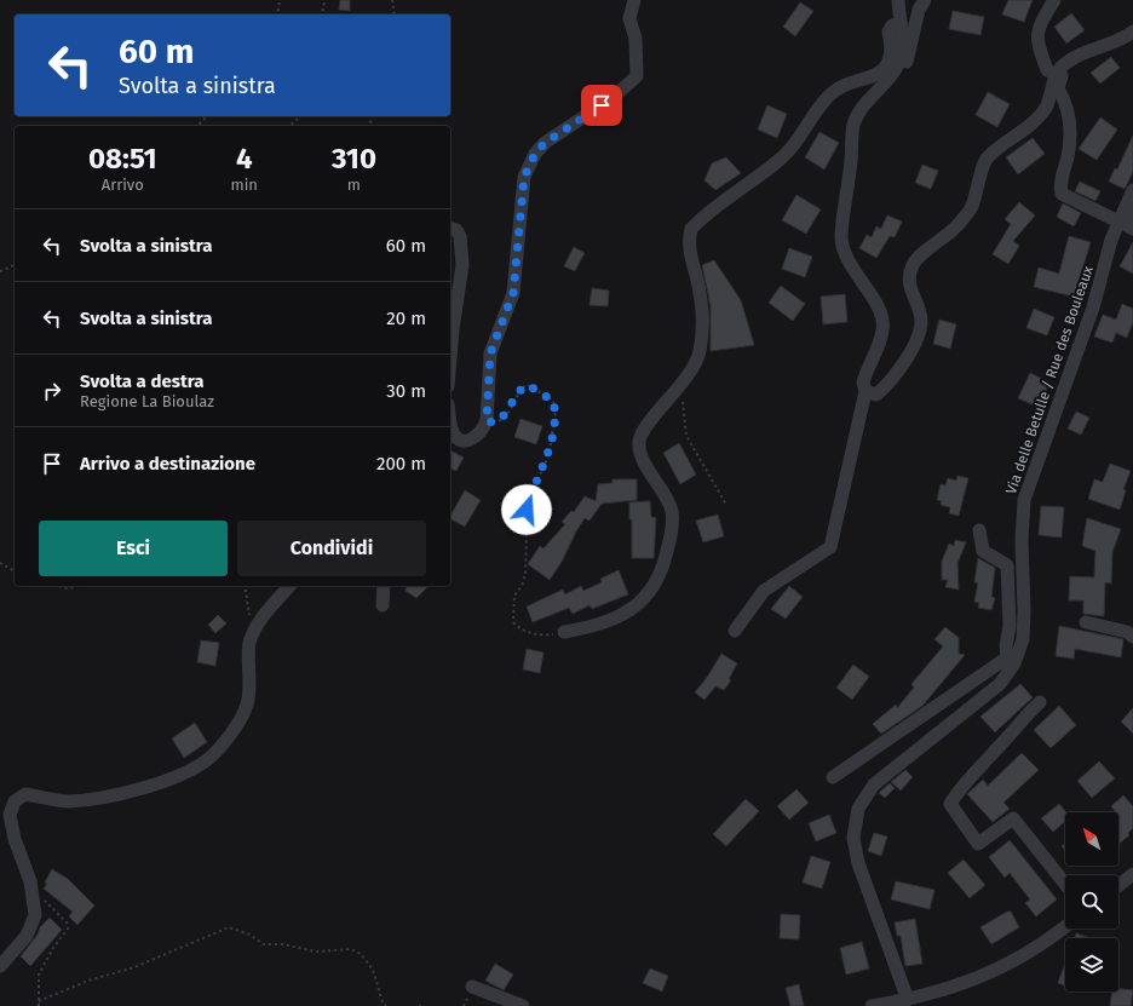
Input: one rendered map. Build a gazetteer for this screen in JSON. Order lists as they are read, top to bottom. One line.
{"streets":{"street":["Via delle Betulle / Rue des Bouleaux"]},"north":"top left","page":{"turn":["60 m","Svolta a sinistra"],"eta":["08:51","Arrivo","4","min","310","m"],"list":[{"name":"Svolta a sinistra","value":"60 m"},{"name":"Svolta a sinistra","value":"20 m"},{"name":"Svolta a destra","note":"Regione La Bioulaz","value":"30 m"},{"name":"Arrivo a destinazione","value":"200 m"}],"buttons":["Esci","Condividi"]}}
